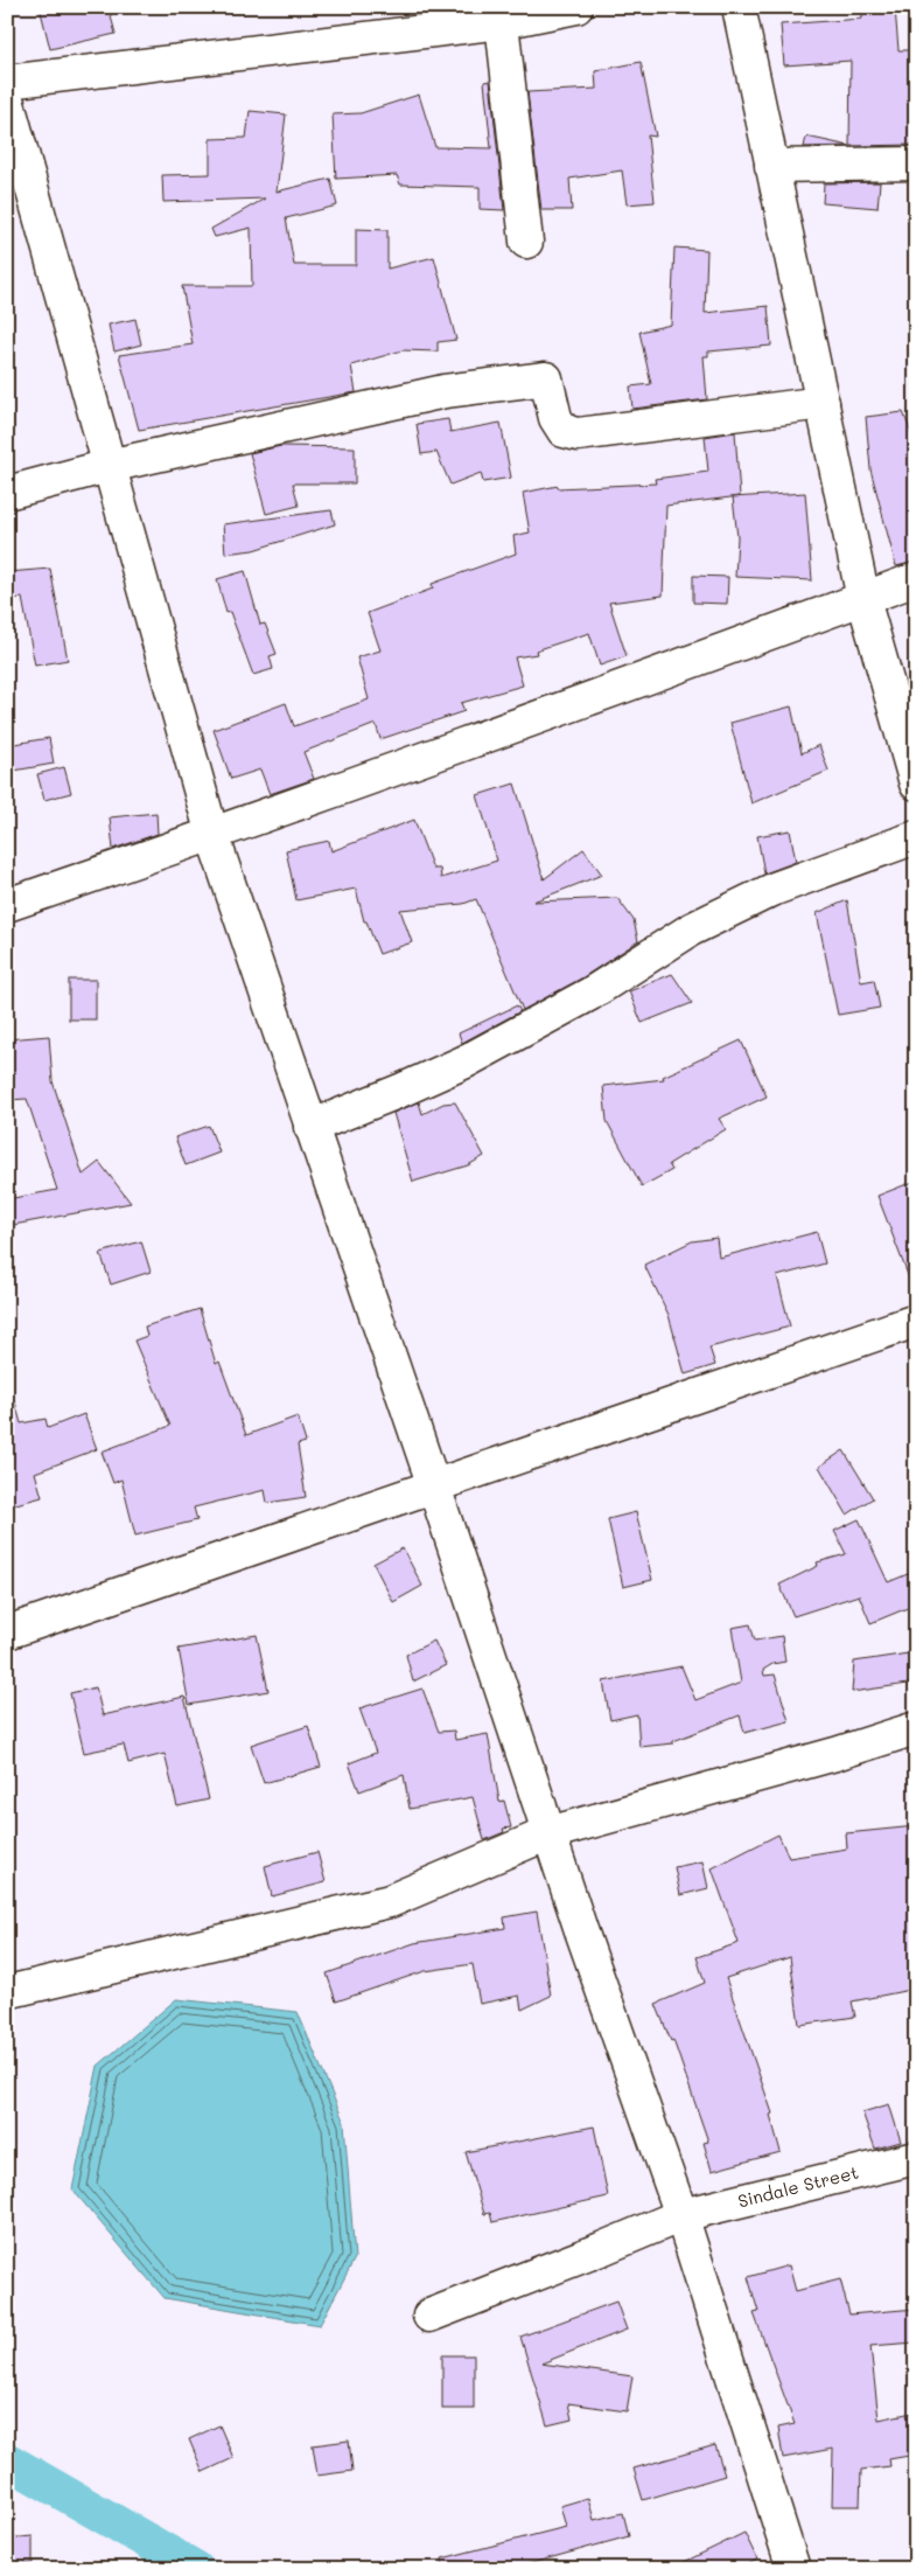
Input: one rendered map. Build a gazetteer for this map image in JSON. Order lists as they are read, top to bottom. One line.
{"streets":{"street":["Sindale Street"]}}
